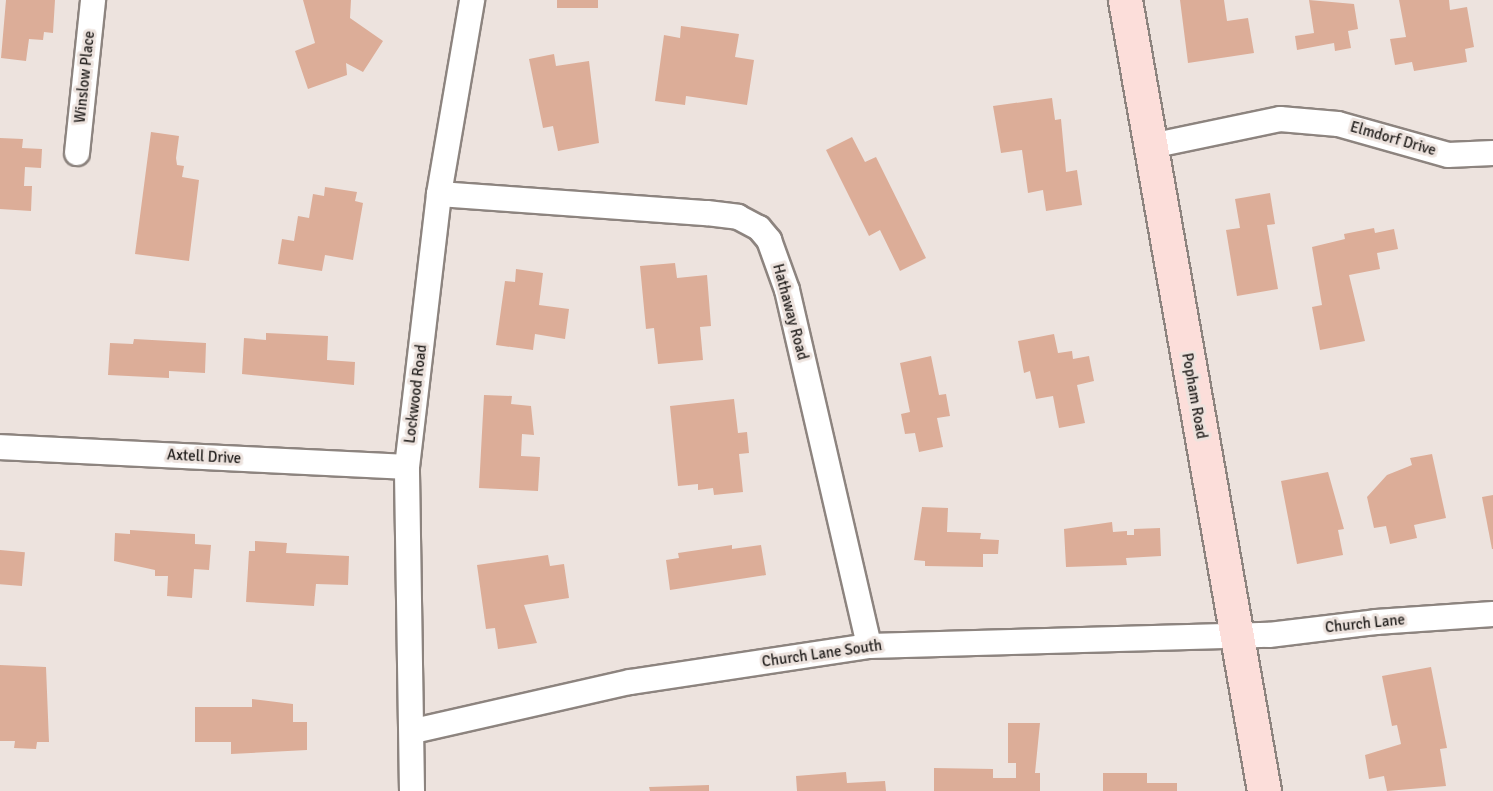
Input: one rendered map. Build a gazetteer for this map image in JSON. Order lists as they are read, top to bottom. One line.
{"streets":{"main road":["Popham Road"],"street":["Winslow Place","Elmdorf Drive","Hathaway Road","Lockwood Road","Axtell Drive","Church Lane","Church Lane South"]},"crossings":[["Elmdorf Drive","Popham Road"],["Hathaway Road","Lockwood Road"],["Hathaway Road","Church Lane South"],["Lockwood Road","Axtell Drive"],["Lockwood Road","Church Lane South"],["Popham Road","Church Lane"],["Popham Road","Church Lane South"],["Church Lane","Church Lane South"]]}
